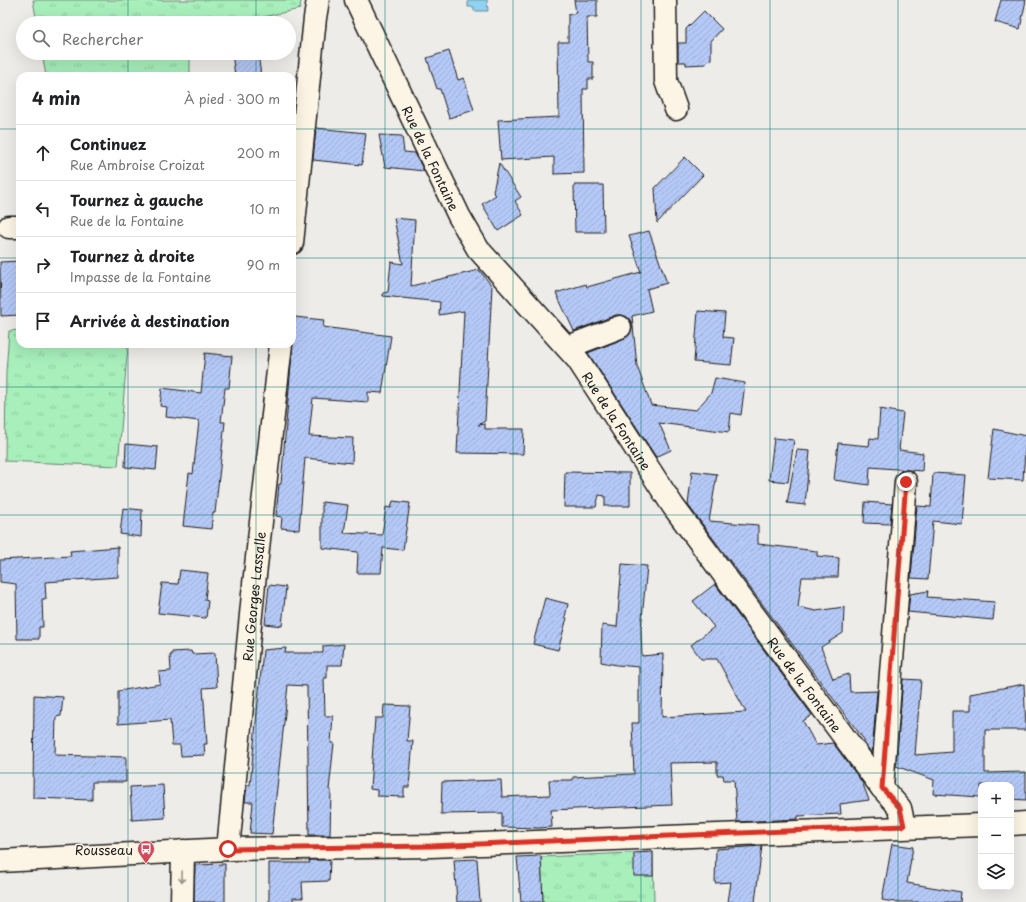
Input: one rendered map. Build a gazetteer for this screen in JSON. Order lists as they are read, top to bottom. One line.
{"streets":{"street":["Rue de la Fontaine","Rue Georges Lassalle"]},"places":{"bus stop":["Rousseau"]},"page":{"search":"Rechercher","heading":["4 min","À pied · 300 m"],"list":[["Continuez","Rue Ambroise Croizat","200 m"],["Tournez à gauche","Rue de la Fontaine","10 m"],["Tournez à droite","Impasse de la Fontaine","90 m"],"Arrivée à destination"],"map_buttons":["+","−"]}}
